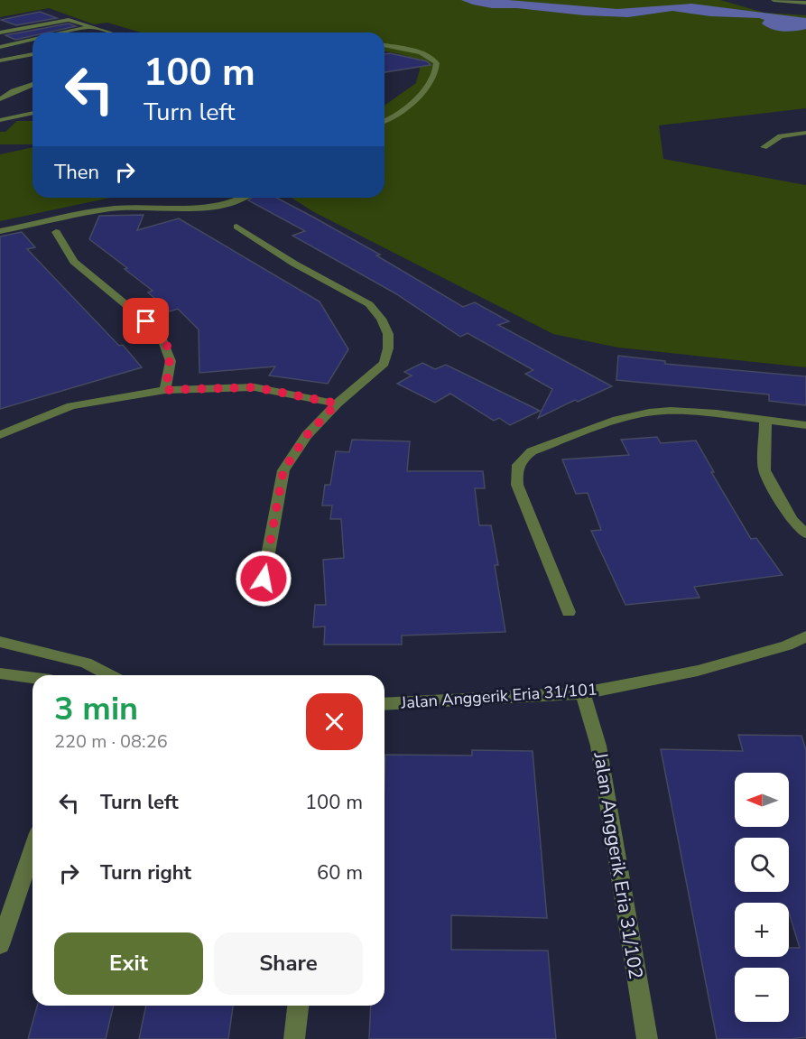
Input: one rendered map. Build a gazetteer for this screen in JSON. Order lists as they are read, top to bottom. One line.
{"streets":{"street":["Jalan Anggerik Eria 31/101","Jalan Anggerik Eria 31/102"]},"crossings":[["Jalan Anggerik Eria 31/101","Jalan Anggerik Eria 31/102"]],"north":"left","page":{"turn":["100 m","Turn left"],"then":"Then","heading":["3 min","220 m · 08:26"],"list":[{"name":"Turn left","value":"100 m"},{"name":"Turn right","value":"60 m"}],"map_buttons":["+","−"],"buttons":["Exit","Share"]}}
